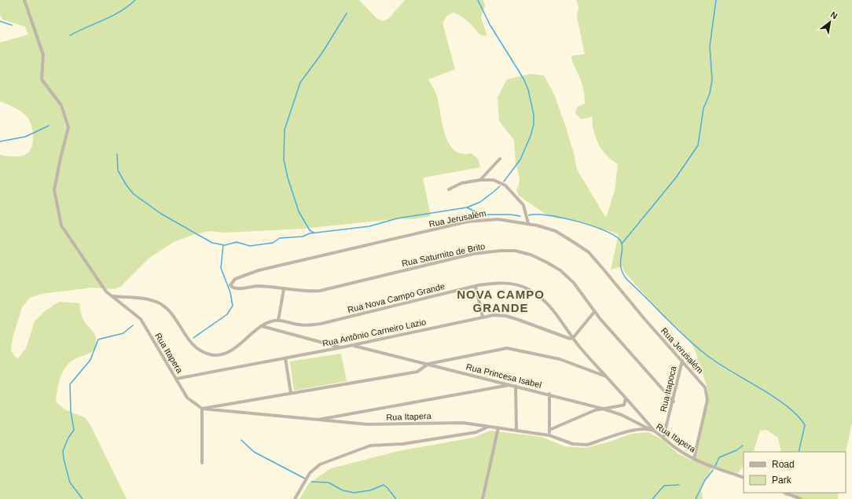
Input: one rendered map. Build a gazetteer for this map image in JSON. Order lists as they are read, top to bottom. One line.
{"streets":{"street":["Rua Jerusalém","Rua Saturnito de Brito","Rua Nova Campo Grande","Rua Antônio Carneiro Lazio","Rua Itapera","Rua Princesa Isabel","Rua Itapoca"]},"crossings":[["Rua Jerusalém","Rua Saturnito de Brito"],["Rua Jerusalém","Rua Itapera"],["Rua Jerusalém","Rua Itapoca"],["Rua Saturnito de Brito","Rua Itapoca"],["Rua Nova Campo Grande","Rua Antônio Carneiro Lazio"],["Rua Nova Campo Grande","Rua Itapera"],["Rua Antônio Carneiro Lazio","Rua Itapera"],["Rua Antônio Carneiro Lazio","Rua Princesa Isabel"],["Rua Itapera","Rua Princesa Isabel"],["Rua Itapera","Rua Itapoca"]],"districts":["NOVA CAMPO GRANDE"],"legend":["Road","Park"],"north":"top right"}
